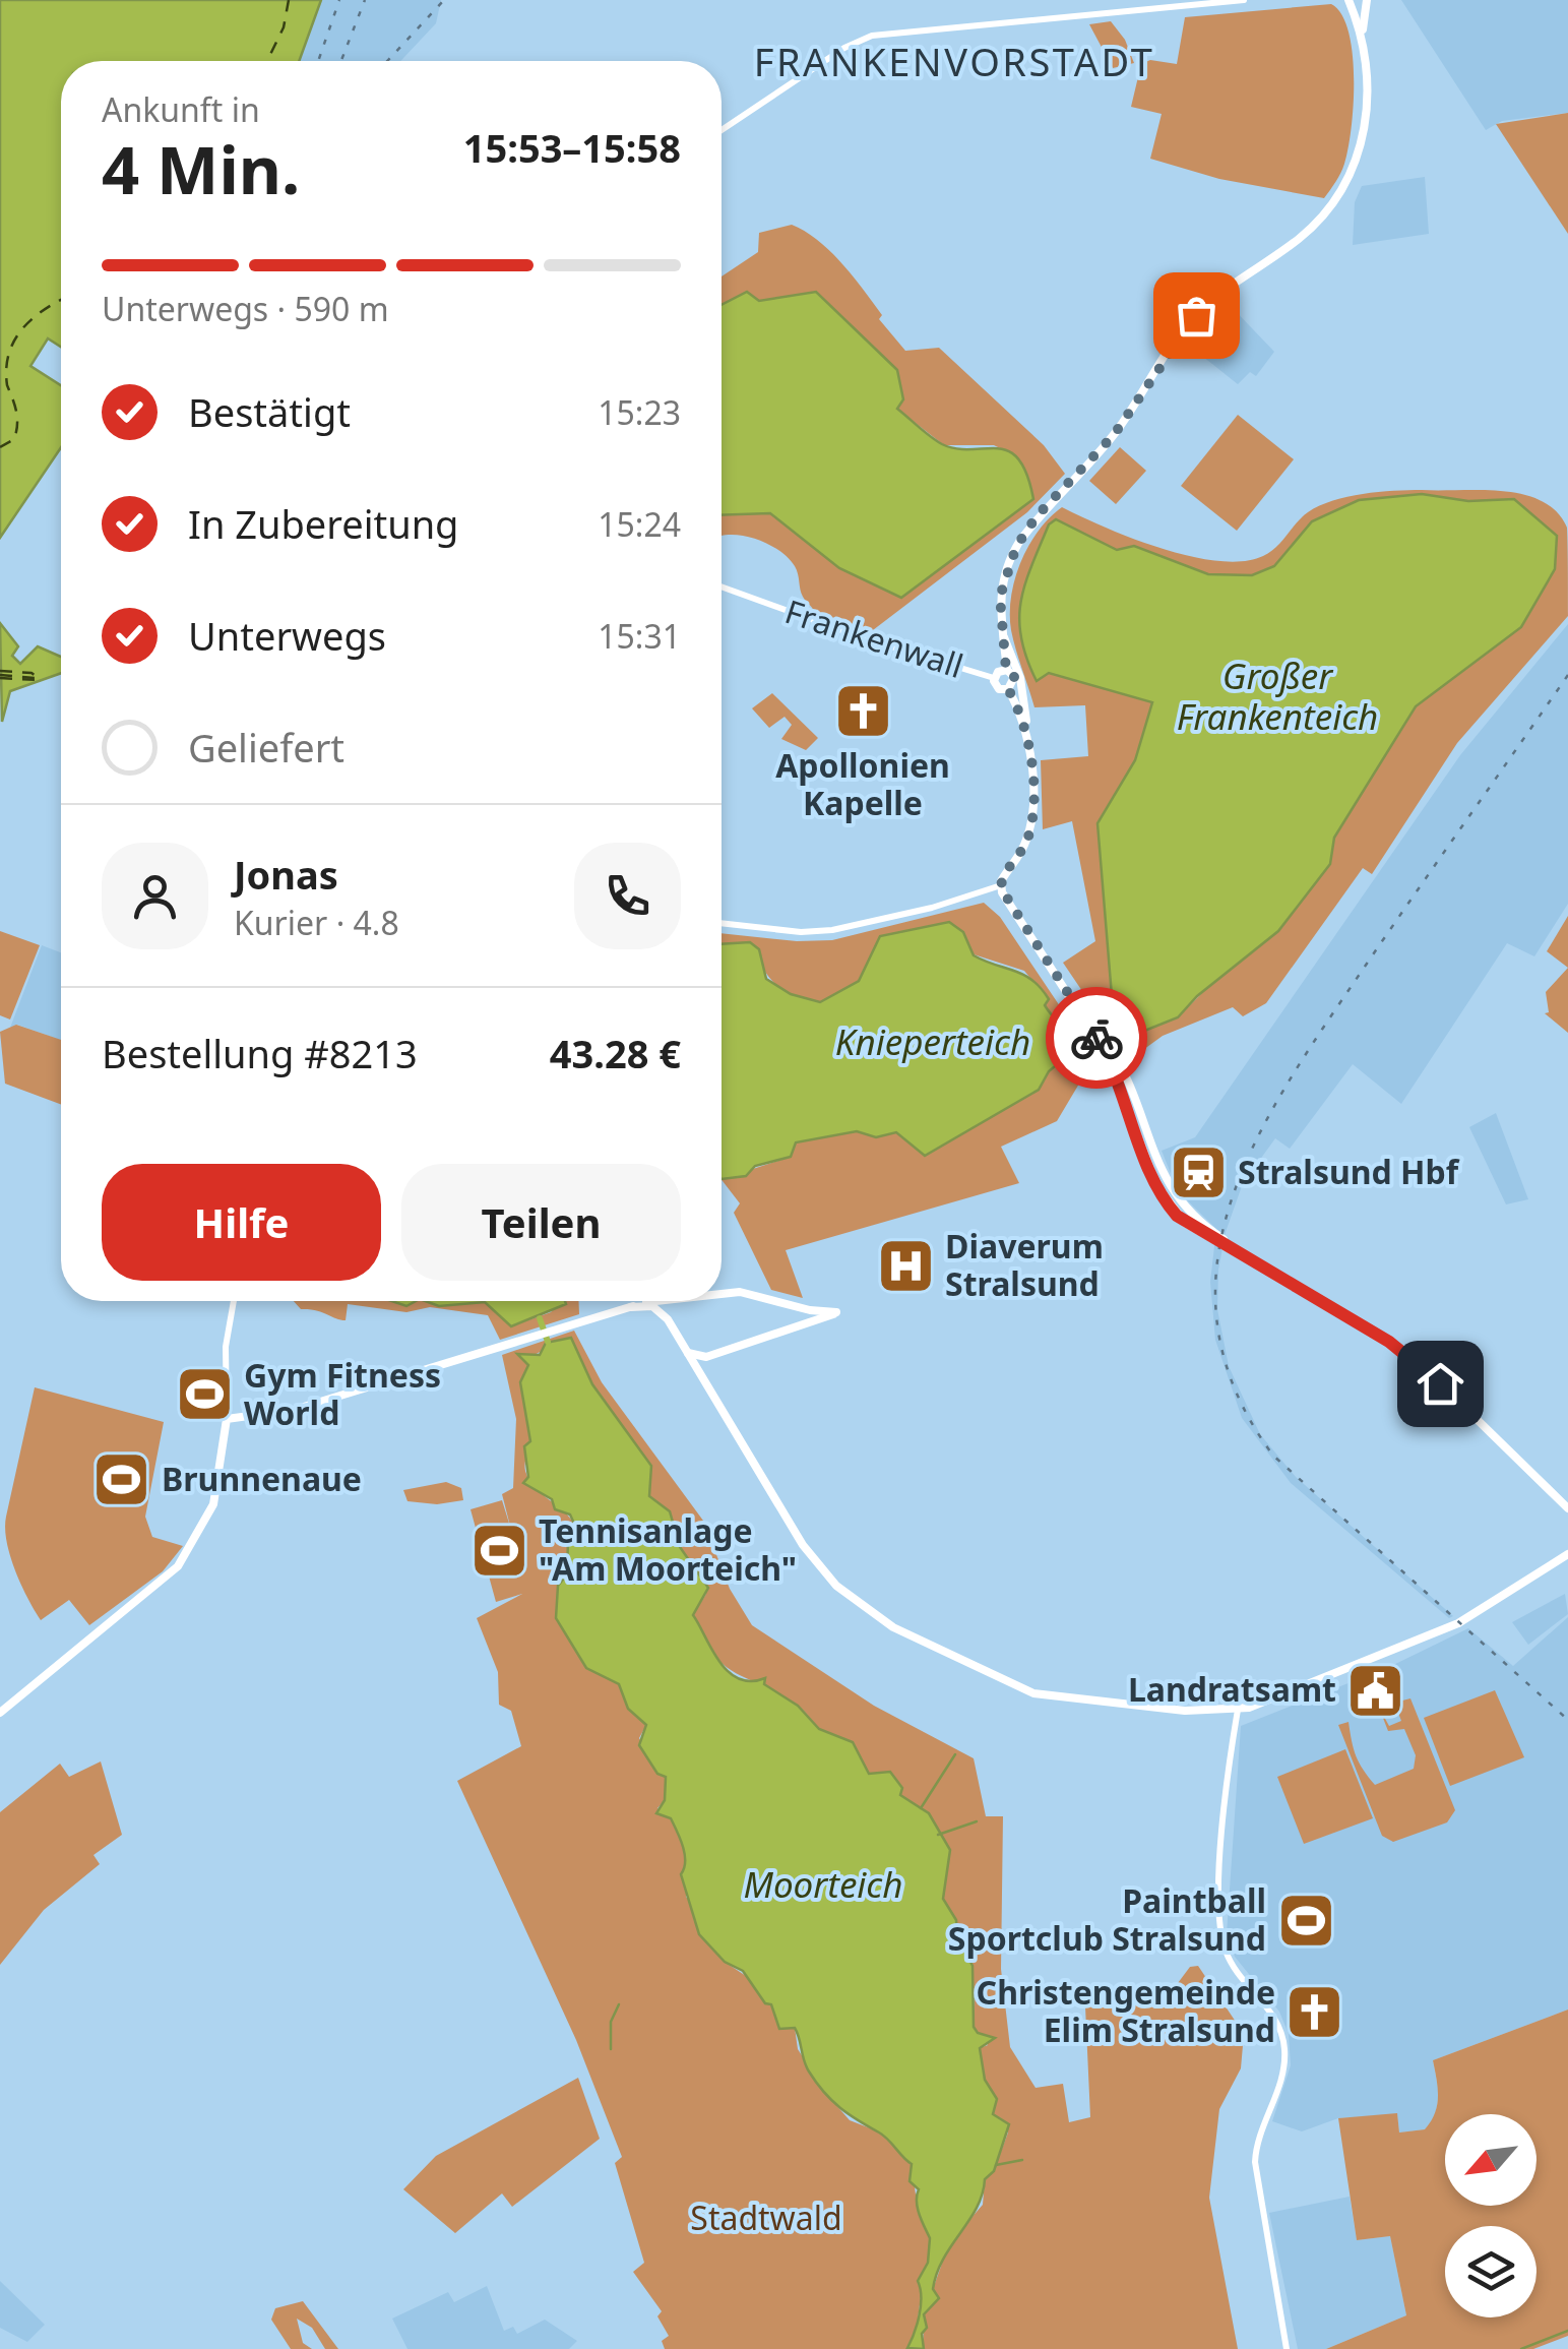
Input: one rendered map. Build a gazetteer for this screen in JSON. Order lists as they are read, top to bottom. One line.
{"streets":{"main road":["Frankenwall"]},"districts":["FRANKENVORSTADT"],"water":["Großer Frankenteich","Knieperteich","Moorteich"],"parks":["Stadtwald"],"places":{"church":["Apollonien Kapelle","Christengemeinde Elim Stralsund"],"station":["Stralsund Hbf"],"hospital":["Diaverum Stralsund"],"sports":["Gym Fitness World","Brunnenaue","Tennisanlage \"Am Moorteich\"","Paintball Sportclub Stralsund"],"public building":["Landratsamt"]},"north":"bottom left","page":{"heading":["4 Min.","Ankunft in","15:53–15:58"],"panel":["Jonas","Kurier · 4.8","Bestellung #8213","43.28 €"],"bar":"Unterwegs · 590 m","list":[["Bestätigt","15:23"],["In Zubereitung","15:24"],["Unterwegs","15:31"],"Geliefert"],"buttons":["Hilfe","Teilen"]}}
